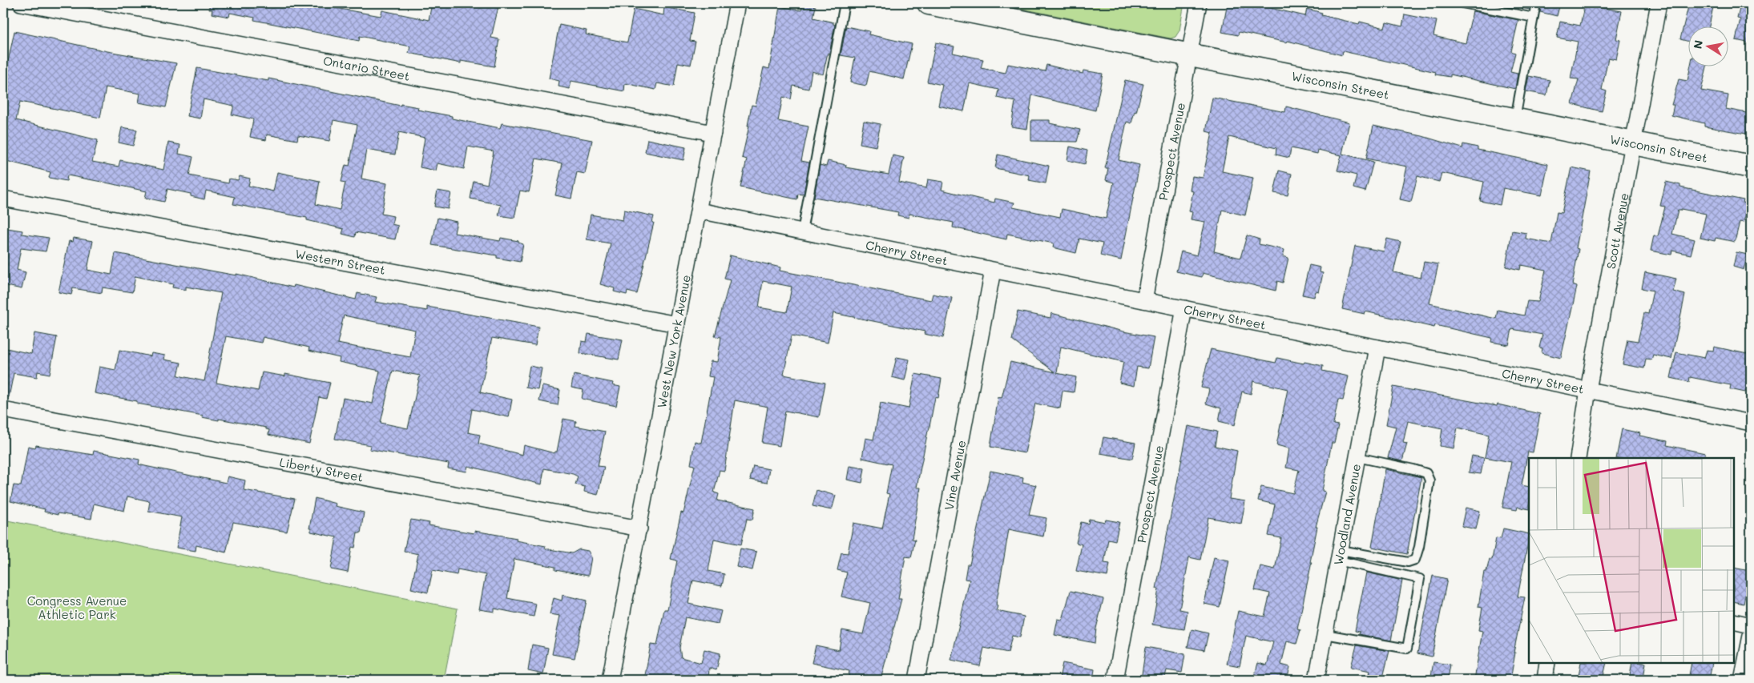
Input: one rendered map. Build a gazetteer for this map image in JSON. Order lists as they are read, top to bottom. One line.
{"streets":{"street":["Ontario Street","Wisconsin Street","Prospect Avenue","Scott Avenue","Cherry Street","Western Street","West New York Avenue","Liberty Street","Vine Avenue","Woodland Avenue"]},"crossings":[["Ontario Street","West New York Avenue"],["Wisconsin Street","Prospect Avenue"],["Wisconsin Street","Scott Avenue"],["Prospect Avenue","Cherry Street"],["Scott Avenue","Cherry Street"],["Cherry Street","West New York Avenue"],["Cherry Street","Vine Avenue"],["Cherry Street","Woodland Avenue"],["Western Street","West New York Avenue"],["West New York Avenue","Liberty Street"]],"parks":["Congress Avenue Athletic Park"],"north":"left"}
